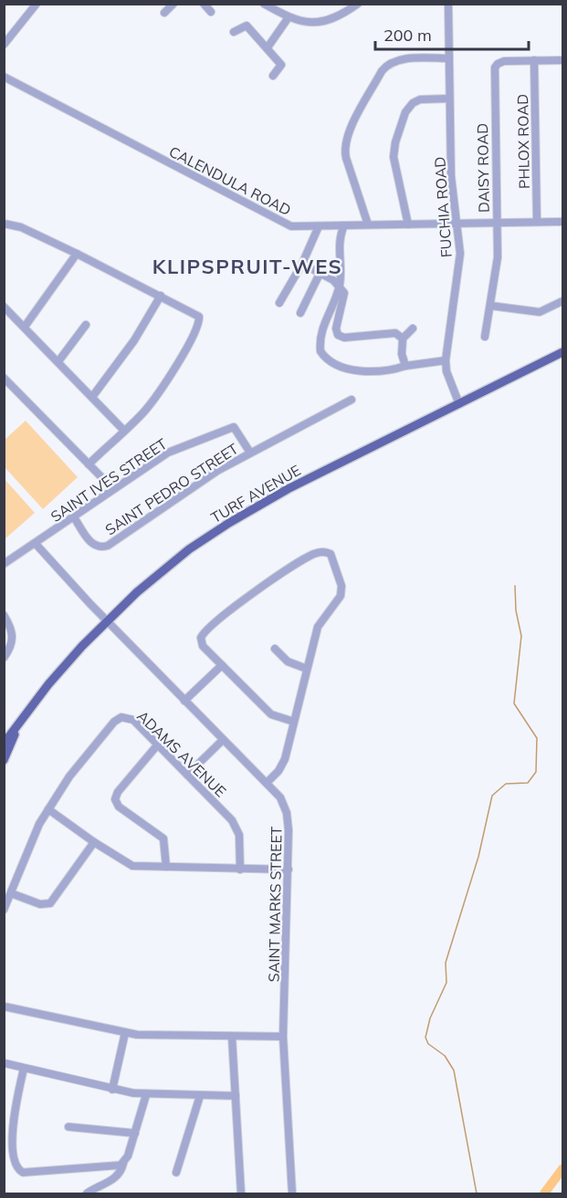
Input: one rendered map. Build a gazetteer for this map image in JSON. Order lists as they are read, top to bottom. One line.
{"streets":{"main road":["TURF AVENUE"],"street":["PHLOX ROAD","DAISY ROAD","CALENDULA ROAD","FUCHIA ROAD","SAINT IVES STREET","SAINT PEDRO STREET","ADAMS AVENUE","SAINT MARKS STREET"]},"crossings":[["PHLOX ROAD","DAISY ROAD"],["PHLOX ROAD","CALENDULA ROAD"],["DAISY ROAD","CALENDULA ROAD"],["CALENDULA ROAD","FUCHIA ROAD"],["FUCHIA ROAD","TURF AVENUE"],["SAINT IVES STREET","SAINT PEDRO STREET"],["SAINT IVES STREET","SAINT MARKS STREET"],["TURF AVENUE","SAINT MARKS STREET"]],"districts":["KLIPSPRUIT-WES"],"scale_bar":"200 m"}
